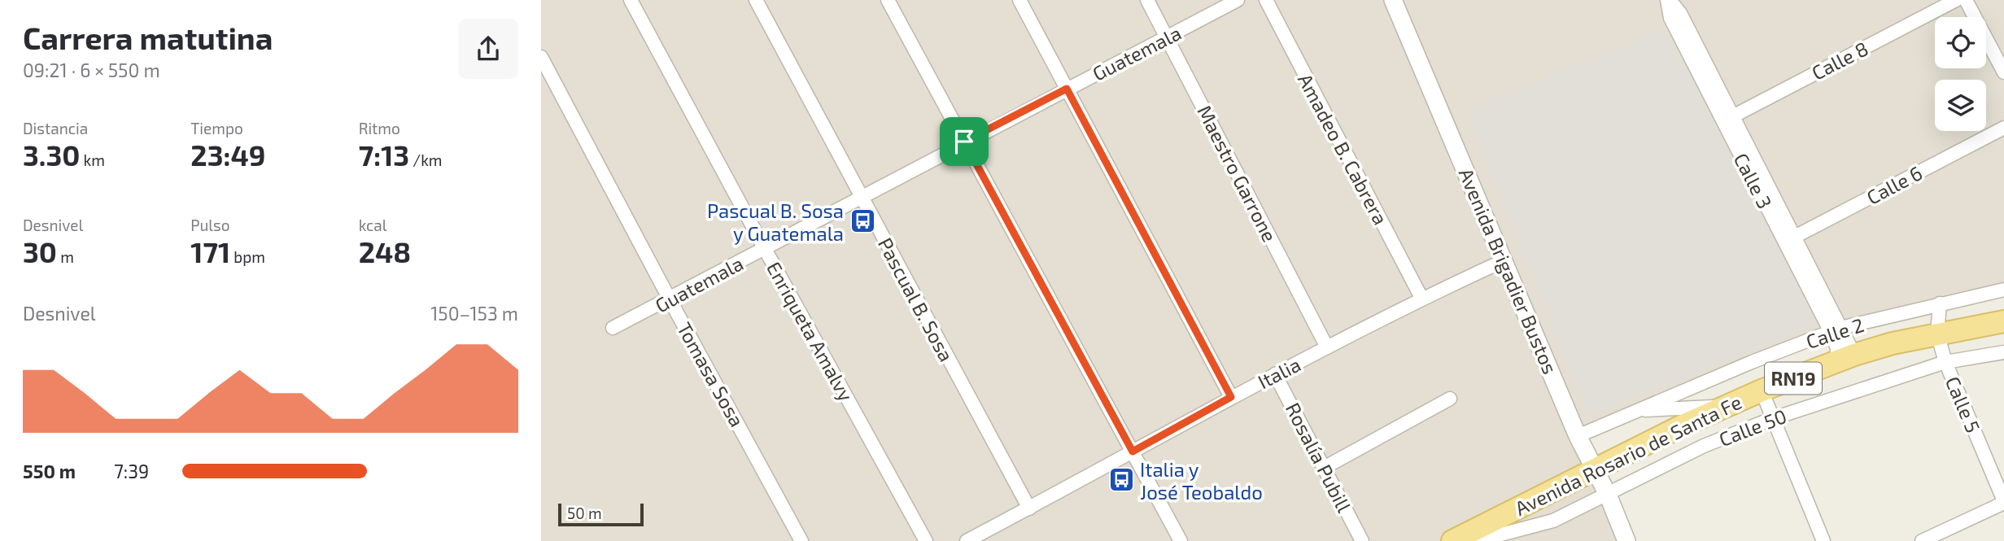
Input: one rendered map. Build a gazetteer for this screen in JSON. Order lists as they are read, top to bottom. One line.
{"streets":{"main road":["RN19","Avenida Rosario de Santa Fe"],"street":["Guatemala","Calle 8","Amadeo B. Cabrera","Maestro Garrone","Calle 3","Calle 6","Avenida Brigadier Bustos","Pascual B. Sosa","Enriqueta Amalvy","Calle 2","Italia","Tomasa Sosa","Calle 5","Calle 50","Rosalía Pubill"]},"crossings":[["Guatemala","Maestro Garrone"],["Guatemala","Pascual B. Sosa"],["Guatemala","Enriqueta Amalvy"],["Guatemala","Tomasa Sosa"],["Calle 8","Calle 3"],["Amadeo B. Cabrera","Italia"],["Maestro Garrone","Italia"],["Calle 3","Calle 6"],["Calle 3","Calle 2"],["Calle 3","Avenida Rosario de Santa Fe"],["Avenida Brigadier Bustos","Calle 2"],["Avenida Brigadier Bustos","Italia"],["Avenida Brigadier Bustos","Calle 50"],["Avenida Brigadier Bustos","Avenida Rosario de Santa Fe"],["Pascual B. Sosa","Italia"],["Calle 2","Calle 5"],["Italia","Rosalía Pubill"],["Calle 5","Calle 50"],["Calle 5","Avenida Rosario de Santa Fe"],["Calle 50","Avenida Rosario de Santa Fe"]],"places":{"bus stop":["Pascual B. Sosa y Guatemala","Italia y José Teobaldo"]},"scale_bar":"50 m","page":{"heading":["Carrera matutina","09:21 · 6 × 550 m"],"stats":[["Distancia","3.30 km"],["Tiempo","23:49"],["Ritmo","7:13 /km"],["Desnivel","30 m"],["Pulso","171 bpm"],["kcal","248"]],"chart":["Desnivel","150–153 m"],"list":[{"name":"550 m","note":"7:39"}],"scale":"50 m"}}
